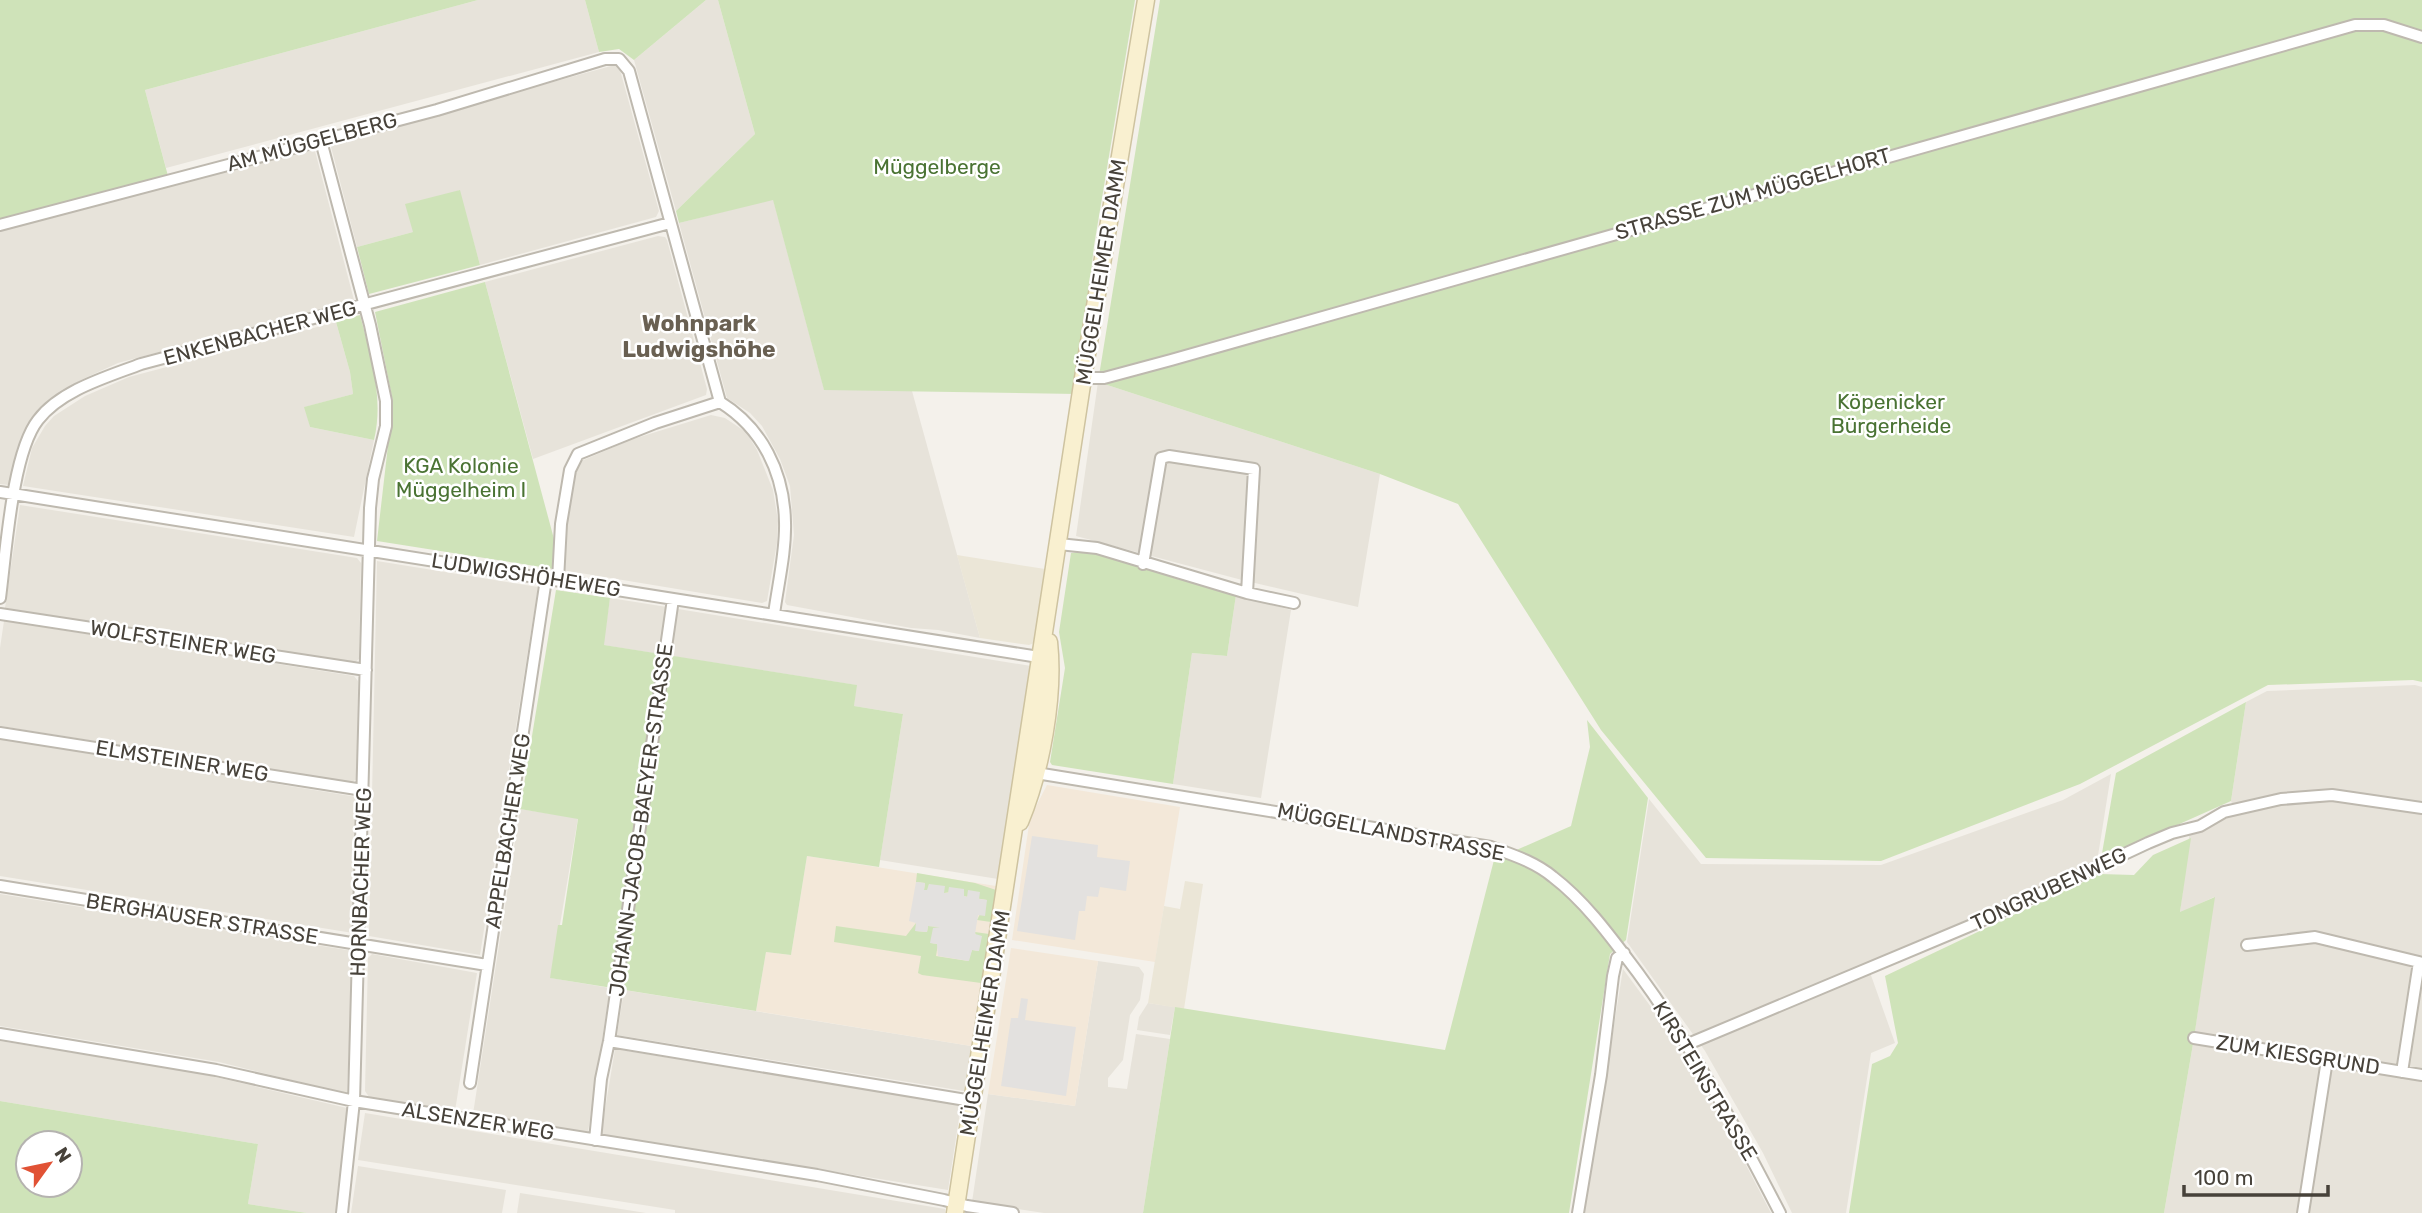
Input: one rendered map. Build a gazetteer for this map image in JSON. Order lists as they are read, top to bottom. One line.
{"streets":{"main road":["MÜGGELHEIMER DAMM"],"street":["AM MÜGGELBERG","STRASSE ZUM MÜGGELHORT","ENKENBACHER WEG","LUDWIGSHÖHEWEG","WOLFSTEINER WEG","ELMSTEINER WEG","JOHANN-JACOB-BAEYER-STRASSE","APPELBACHER WEG","MÜGGELLANDSTRASSE","HORNBACHER WEG","TONGRUBENWEG","BERGHAUSER STRASSE","ZUM KIESGRUND","KIRSTEINSTRASSE","ALSENZER WEG"]},"crossings":[["AM MÜGGELBERG","ENKENBACHER WEG"],["AM MÜGGELBERG","HORNBACHER WEG"],["STRASSE ZUM MÜGGELHORT","MÜGGELHEIMER DAMM"],["MÜGGELHEIMER DAMM","LUDWIGSHÖHEWEG"],["MÜGGELHEIMER DAMM","MÜGGELLANDSTRASSE"],["MÜGGELHEIMER DAMM","ALSENZER WEG"],["ENKENBACHER WEG","LUDWIGSHÖHEWEG"],["ENKENBACHER WEG","HORNBACHER WEG"],["LUDWIGSHÖHEWEG","JOHANN-JACOB-BAEYER-STRASSE"],["LUDWIGSHÖHEWEG","APPELBACHER WEG"],["LUDWIGSHÖHEWEG","HORNBACHER WEG"],["WOLFSTEINER WEG","HORNBACHER WEG"],["ELMSTEINER WEG","HORNBACHER WEG"],["JOHANN-JACOB-BAEYER-STRASSE","ALSENZER WEG"],["APPELBACHER WEG","BERGHAUSER STRASSE"],["MÜGGELLANDSTRASSE","KIRSTEINSTRASSE"],["HORNBACHER WEG","BERGHAUSER STRASSE"],["HORNBACHER WEG","ALSENZER WEG"],["TONGRUBENWEG","KIRSTEINSTRASSE"]],"districts":["Wohnpark Ludwigshöhe"],"parks":["Müggelberge","Köpenicker Bürgerheide","KGA Kolonie Müggelheim I"],"scale_bar":"100 m","north":"top right"}
